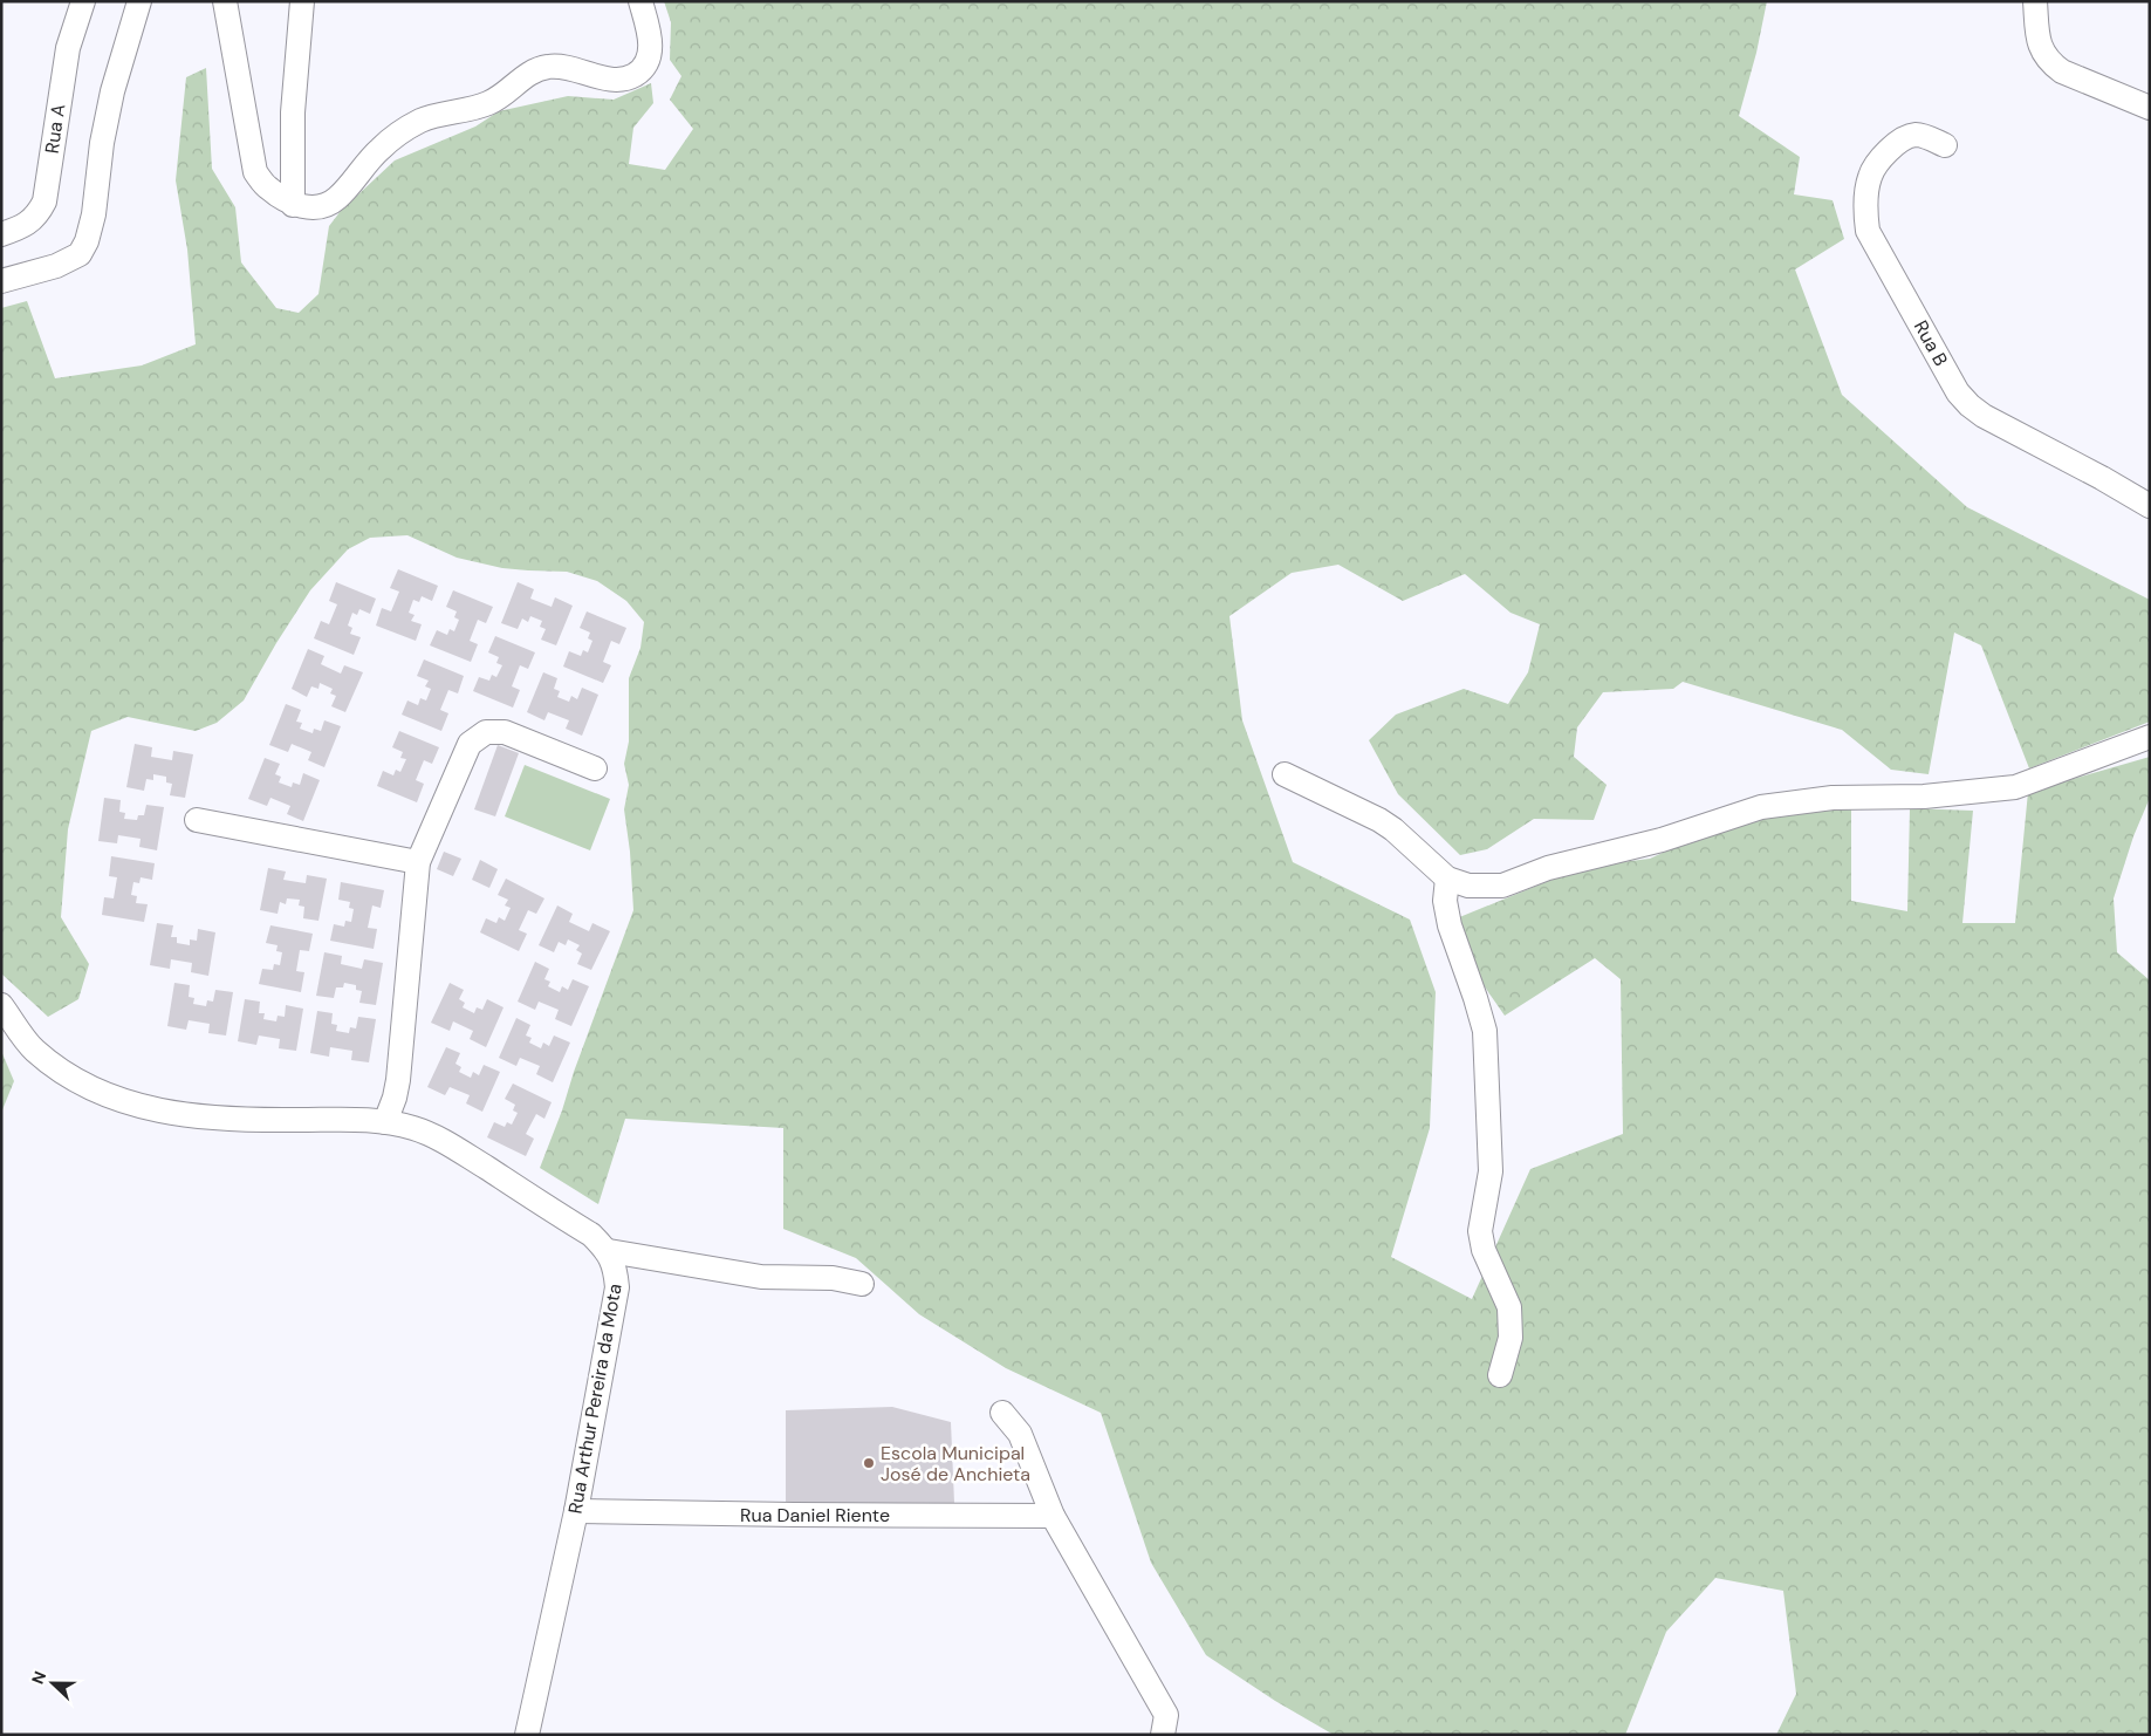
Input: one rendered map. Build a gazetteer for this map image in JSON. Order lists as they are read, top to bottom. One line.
{"streets":{"street":["Rua A","Rua B","Rua Arthur Pereira da Mota","Rua Daniel Riente"]},"crossings":[["Rua Arthur Pereira da Mota","Rua Daniel Riente"]],"places":["Escola Municipal José de Anchieta"],"north":"left"}
